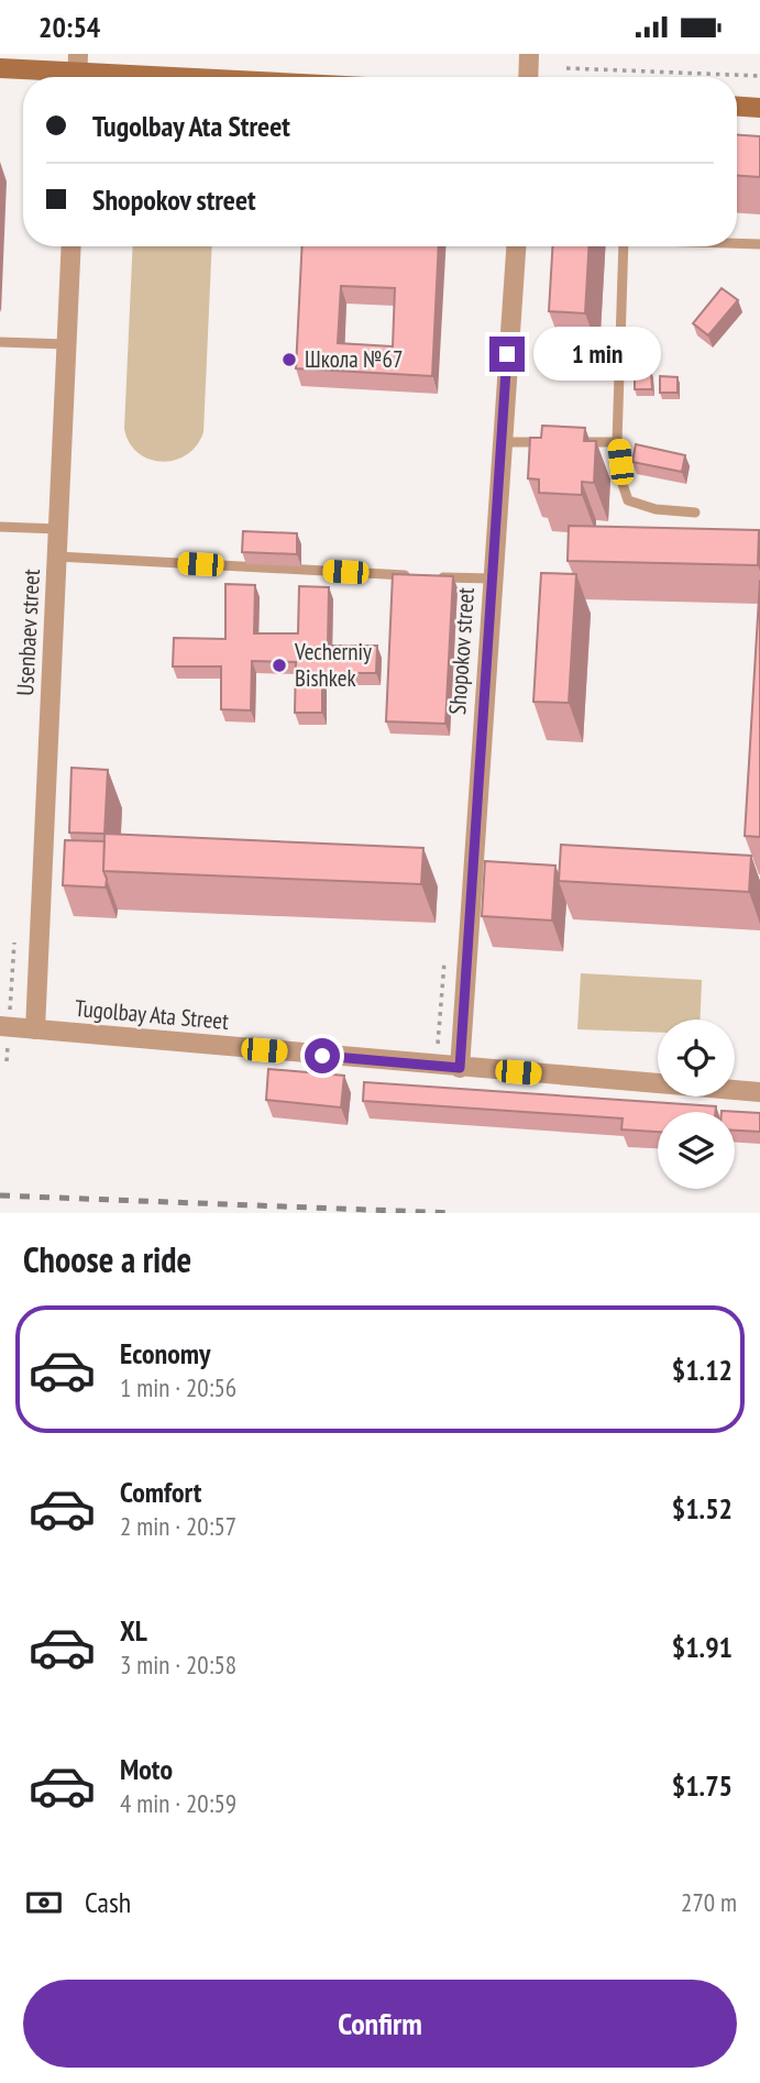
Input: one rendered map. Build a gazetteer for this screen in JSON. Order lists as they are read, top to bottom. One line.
{"streets":{"street":["Usenbaev street","Shopokov street","Tugolbay Ata Street"]},"crossings":[["Usenbaev street","Tugolbay Ata Street"],["Shopokov street","Tugolbay Ata Street"]],"places":["Школа №67","Vecherniy Bishkek"],"page":{"status":"20:54","banner":["Tugolbay Ata Street","Shopokov street"],"bubble":"1 min","heading":"Choose a ride","list":[{"name":"Economy","note":"1 min · 20:56","value":"$1.12"},{"name":"Comfort","note":"2 min · 20:57","value":"$1.52"},{"name":"XL","note":"3 min · 20:58","value":"$1.91"},{"name":"Moto","note":"4 min · 20:59","value":"$1.75"}],"pay":["Cash","270 m"],"buttons":"Confirm"}}
